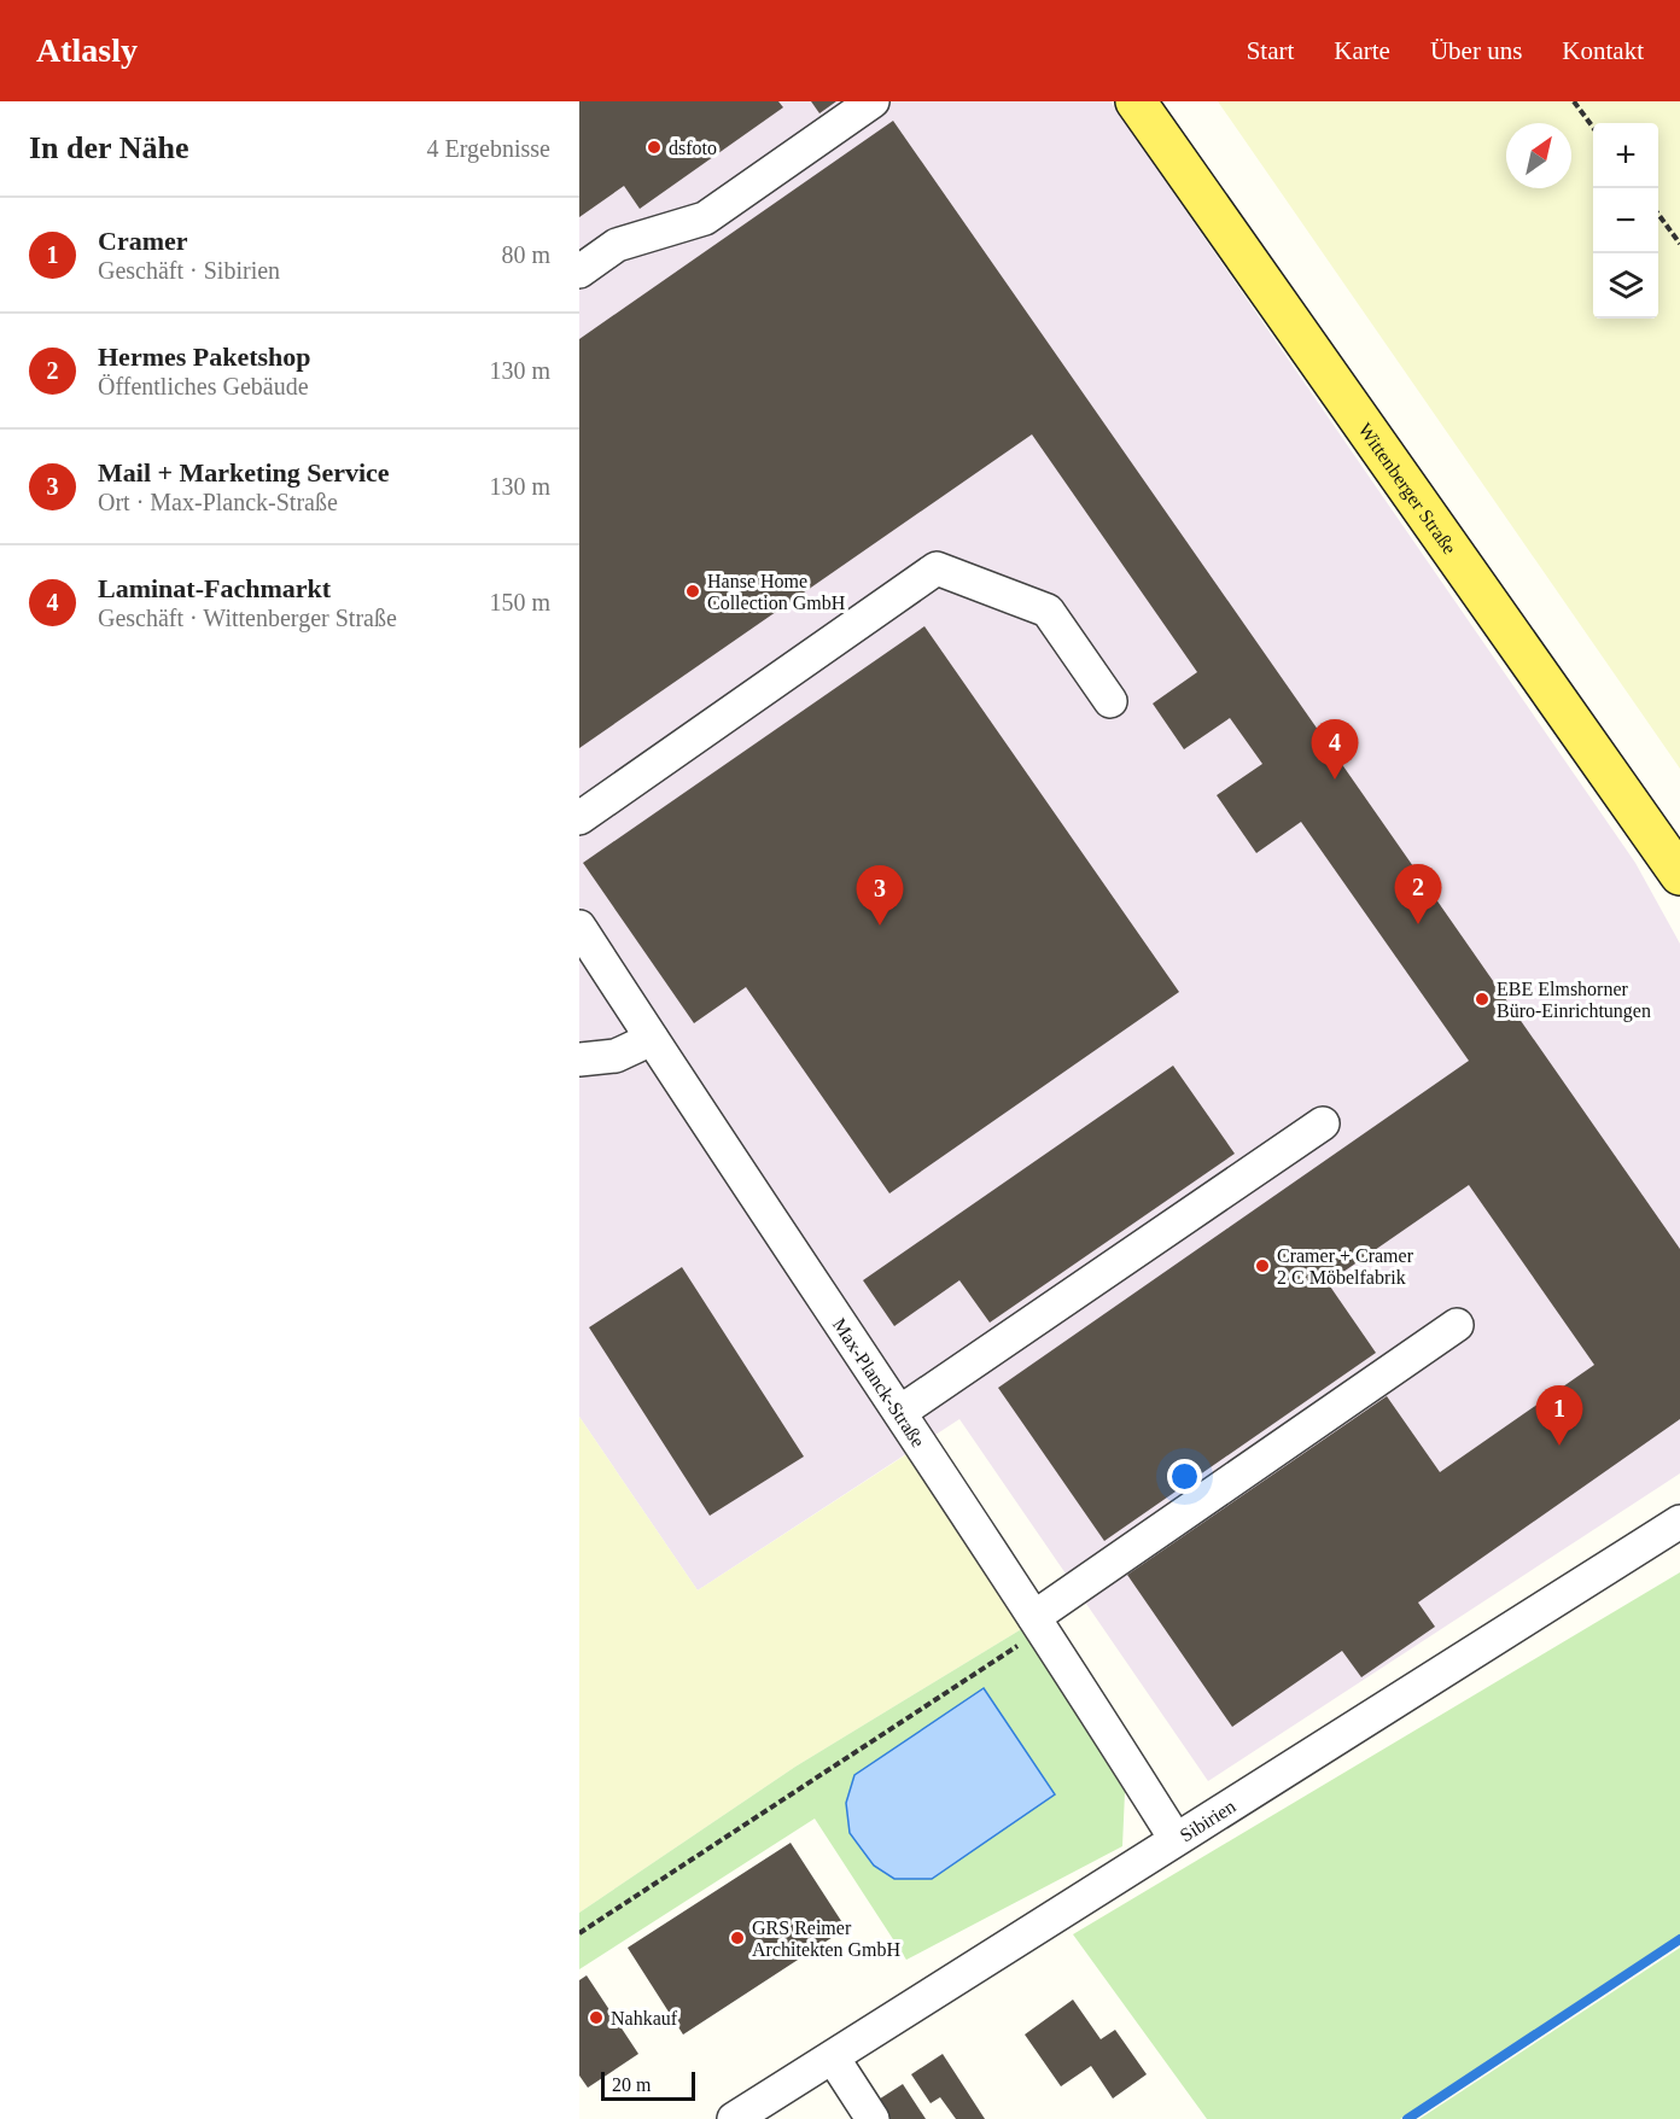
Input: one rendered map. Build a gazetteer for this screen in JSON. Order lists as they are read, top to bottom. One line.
{"streets":{"main road":["Wittenberger Straße"],"street":["Max-Planck-Straße","Sibirien"]},"crossings":[["Max-Planck-Straße","Sibirien"]],"places":["dsfoto","Hanse Home Collection GmbH","EBE Elmshorner Büro-Einrichtungen","Cramer + Cramer 2 C Möbelfabrik","GRS Reimer Architekten GmbH","Nahkauf"],"scale_bar":"20 m","north":"top right","page":{"header":"Atlasly","nav":["Start","Karte","Über uns","Kontakt"],"heading":["In der Nähe","4 Ergebnisse"],"map_buttons":["+","−"],"list":[{"mark":"1","name":"Cramer","note":"Geschäft · Sibirien","value":"80 m"},{"mark":"2","name":"Hermes Paketshop","note":"Öffentliches Gebäude","value":"130 m"},{"mark":"3","name":"Mail + Marketing Service","note":"Ort · Max-Planck-Straße","value":"130 m"},{"mark":"4","name":"Laminat-Fachmarkt","note":"Geschäft · Wittenberger Straße","value":"150 m"}],"pins":["4","2","3","1"],"scale":"20 m"}}
